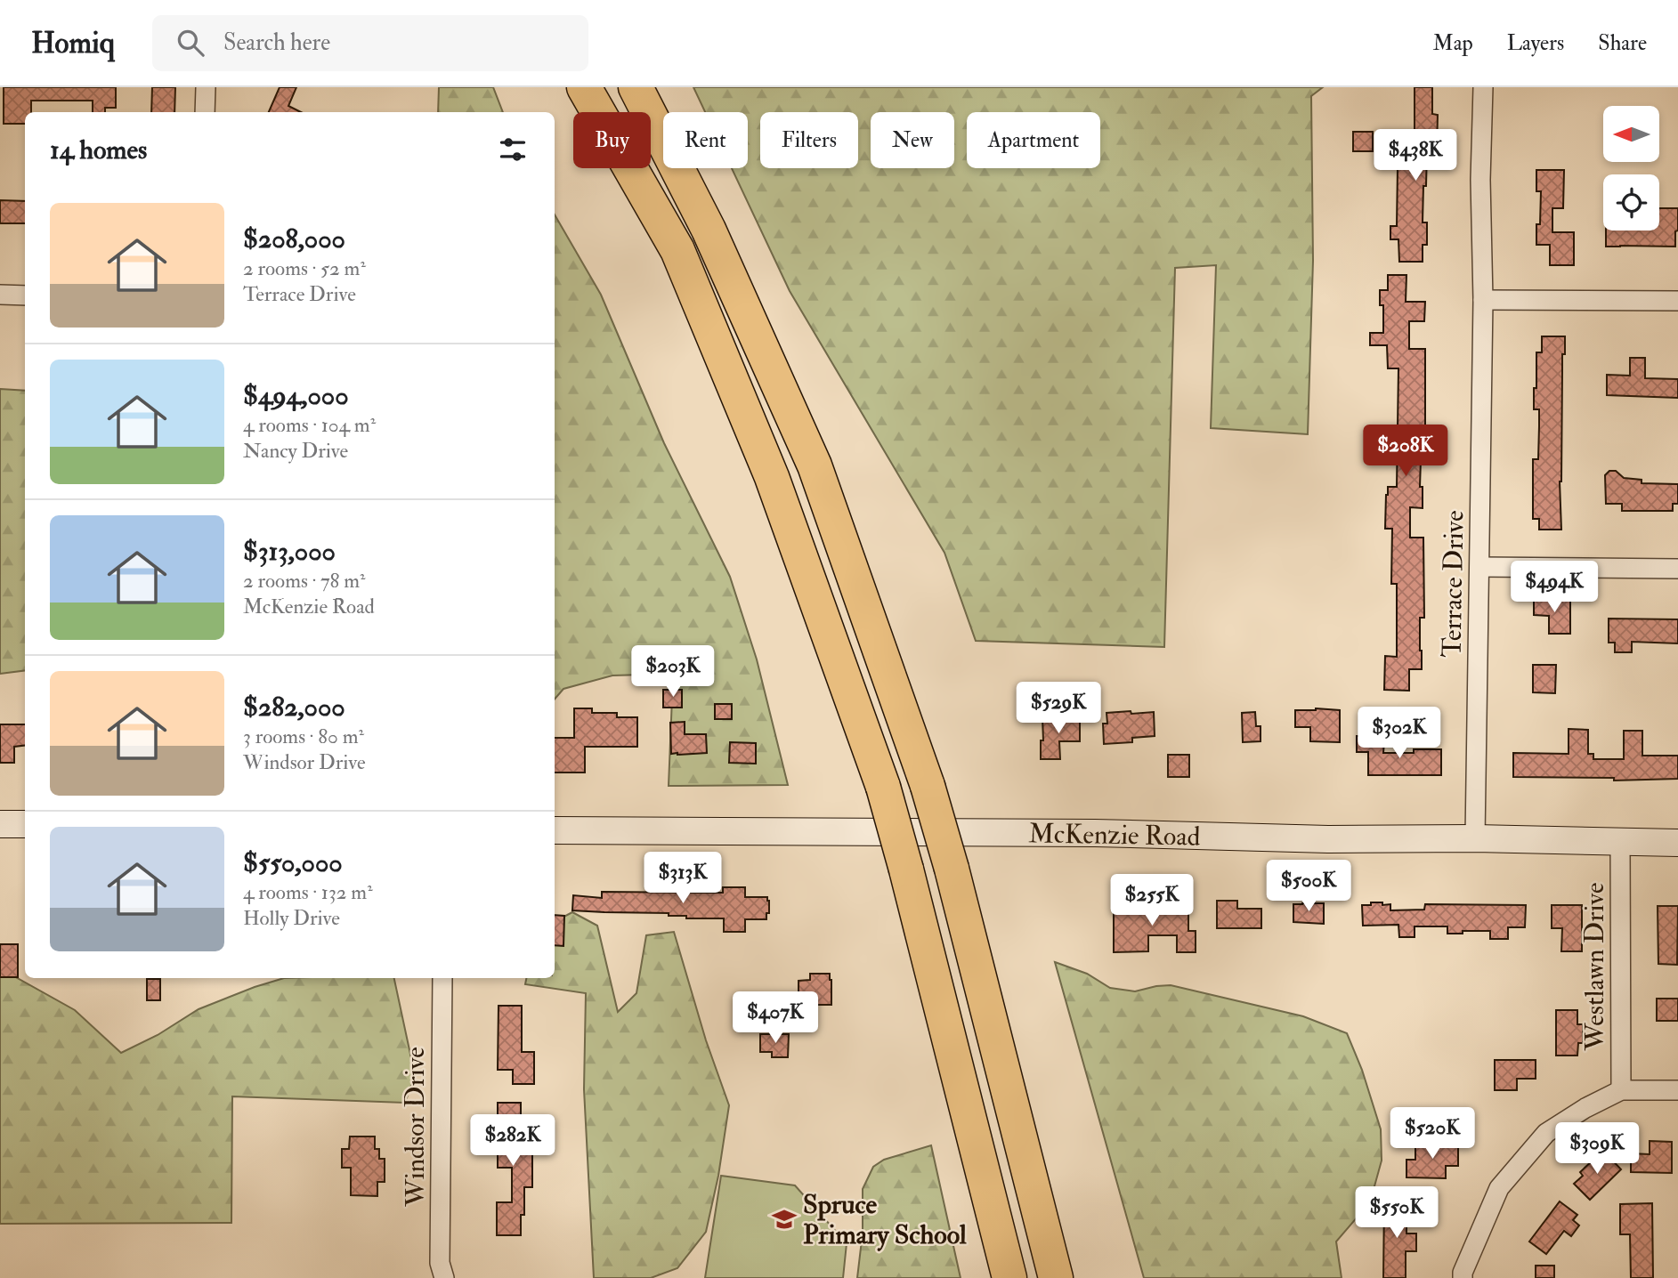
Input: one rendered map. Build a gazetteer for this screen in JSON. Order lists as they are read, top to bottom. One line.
{"streets":{"street":["Terrace Drive","McKenzie Road","Westlawn Drive","Windsor Drive"]},"crossings":[["Terrace Drive","McKenzie Road"],["McKenzie Road","Westlawn Drive"]],"places":{"school or university":["Spruce Primary School"]},"north":"left","page":{"header":"Homiq","search":"Search here","nav":["Map","Layers","Share"],"chip":["Buy","Rent","Filters","New","Apartment"],"heading":"14 homes","price":["$438K","$208K","$494K","$203K","$529K","$302K","$313K","$500K","$255K","$407K","$520K","$282K","$309K","$550K"],"list":[{"name":"$208,000","note":"2 rooms · 52 m² · Terrace Drive"},{"name":"$494,000","note":"4 rooms · 104 m² · Nancy Drive"},{"name":"$313,000","note":"2 rooms · 78 m² · McKenzie Road"},{"name":"$282,000","note":"3 rooms · 80 m² · Windsor Drive"},{"name":"$550,000","note":"4 rooms · 132 m² · Holly Drive"}]}}
